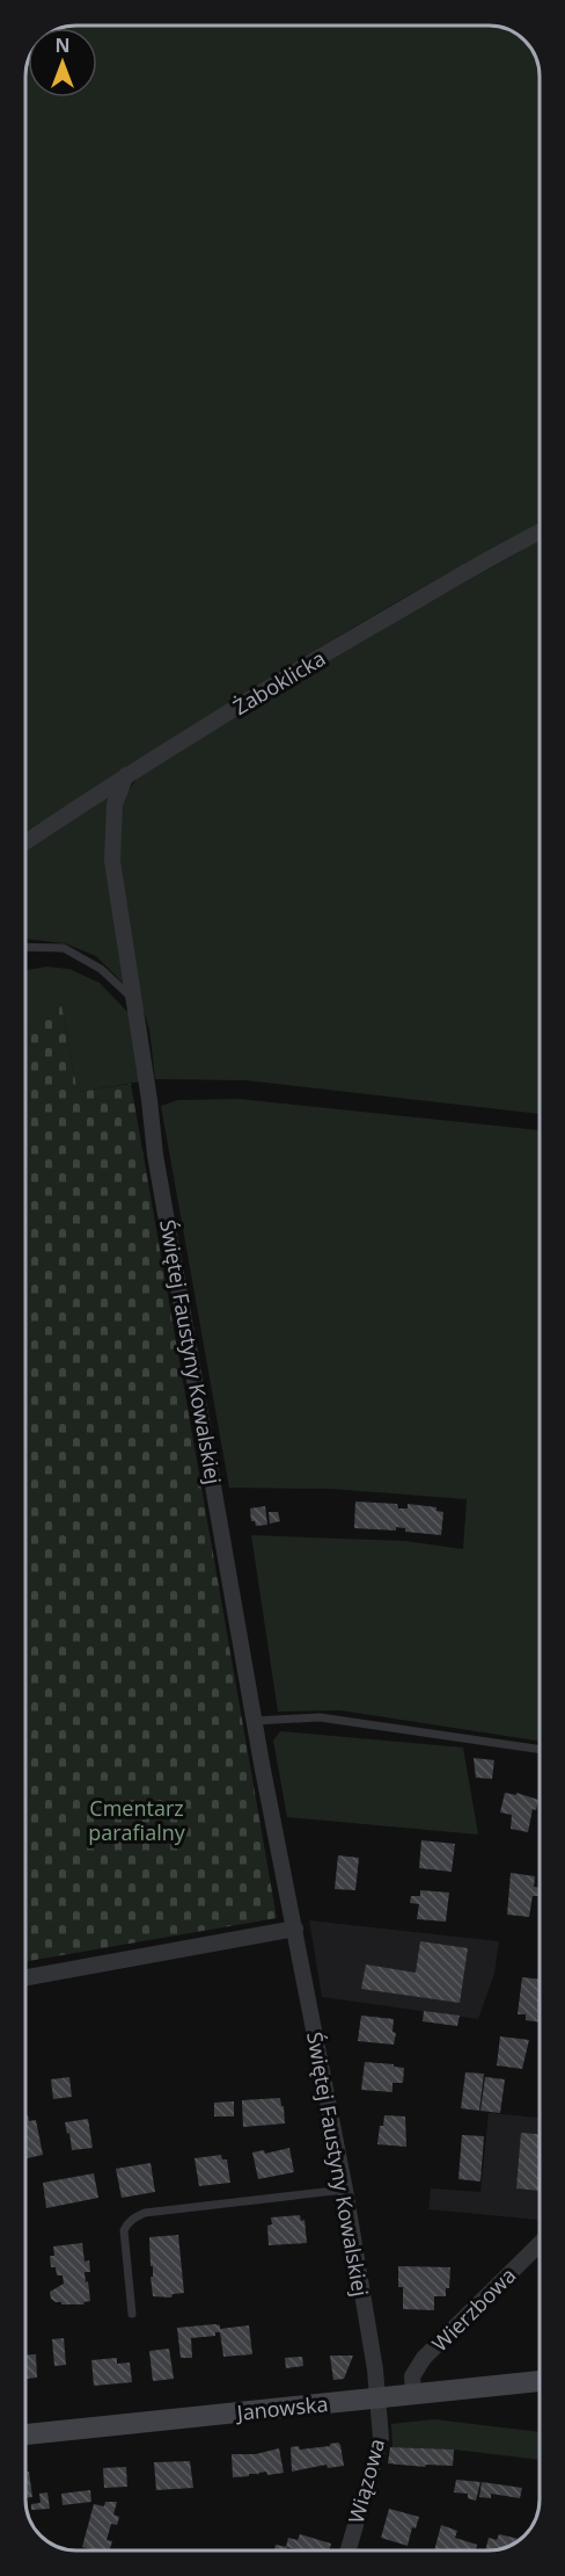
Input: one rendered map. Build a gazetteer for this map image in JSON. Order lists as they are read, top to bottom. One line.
{"streets":{"main road":["Janowska"],"street":["Żaboklicka","Świętej Faustyny Kowalskiej","Wierzbowa","Wiązowa"]},"crossings":[["Żaboklicka","Świętej Faustyny Kowalskiej"],["Świętej Faustyny Kowalskiej","Janowska"],["Świętej Faustyny Kowalskiej","Wiązowa"],["Wierzbowa","Janowska"],["Janowska","Wiązowa"]],"parks":["Cmentarz parafialny"],"north":"top"}
